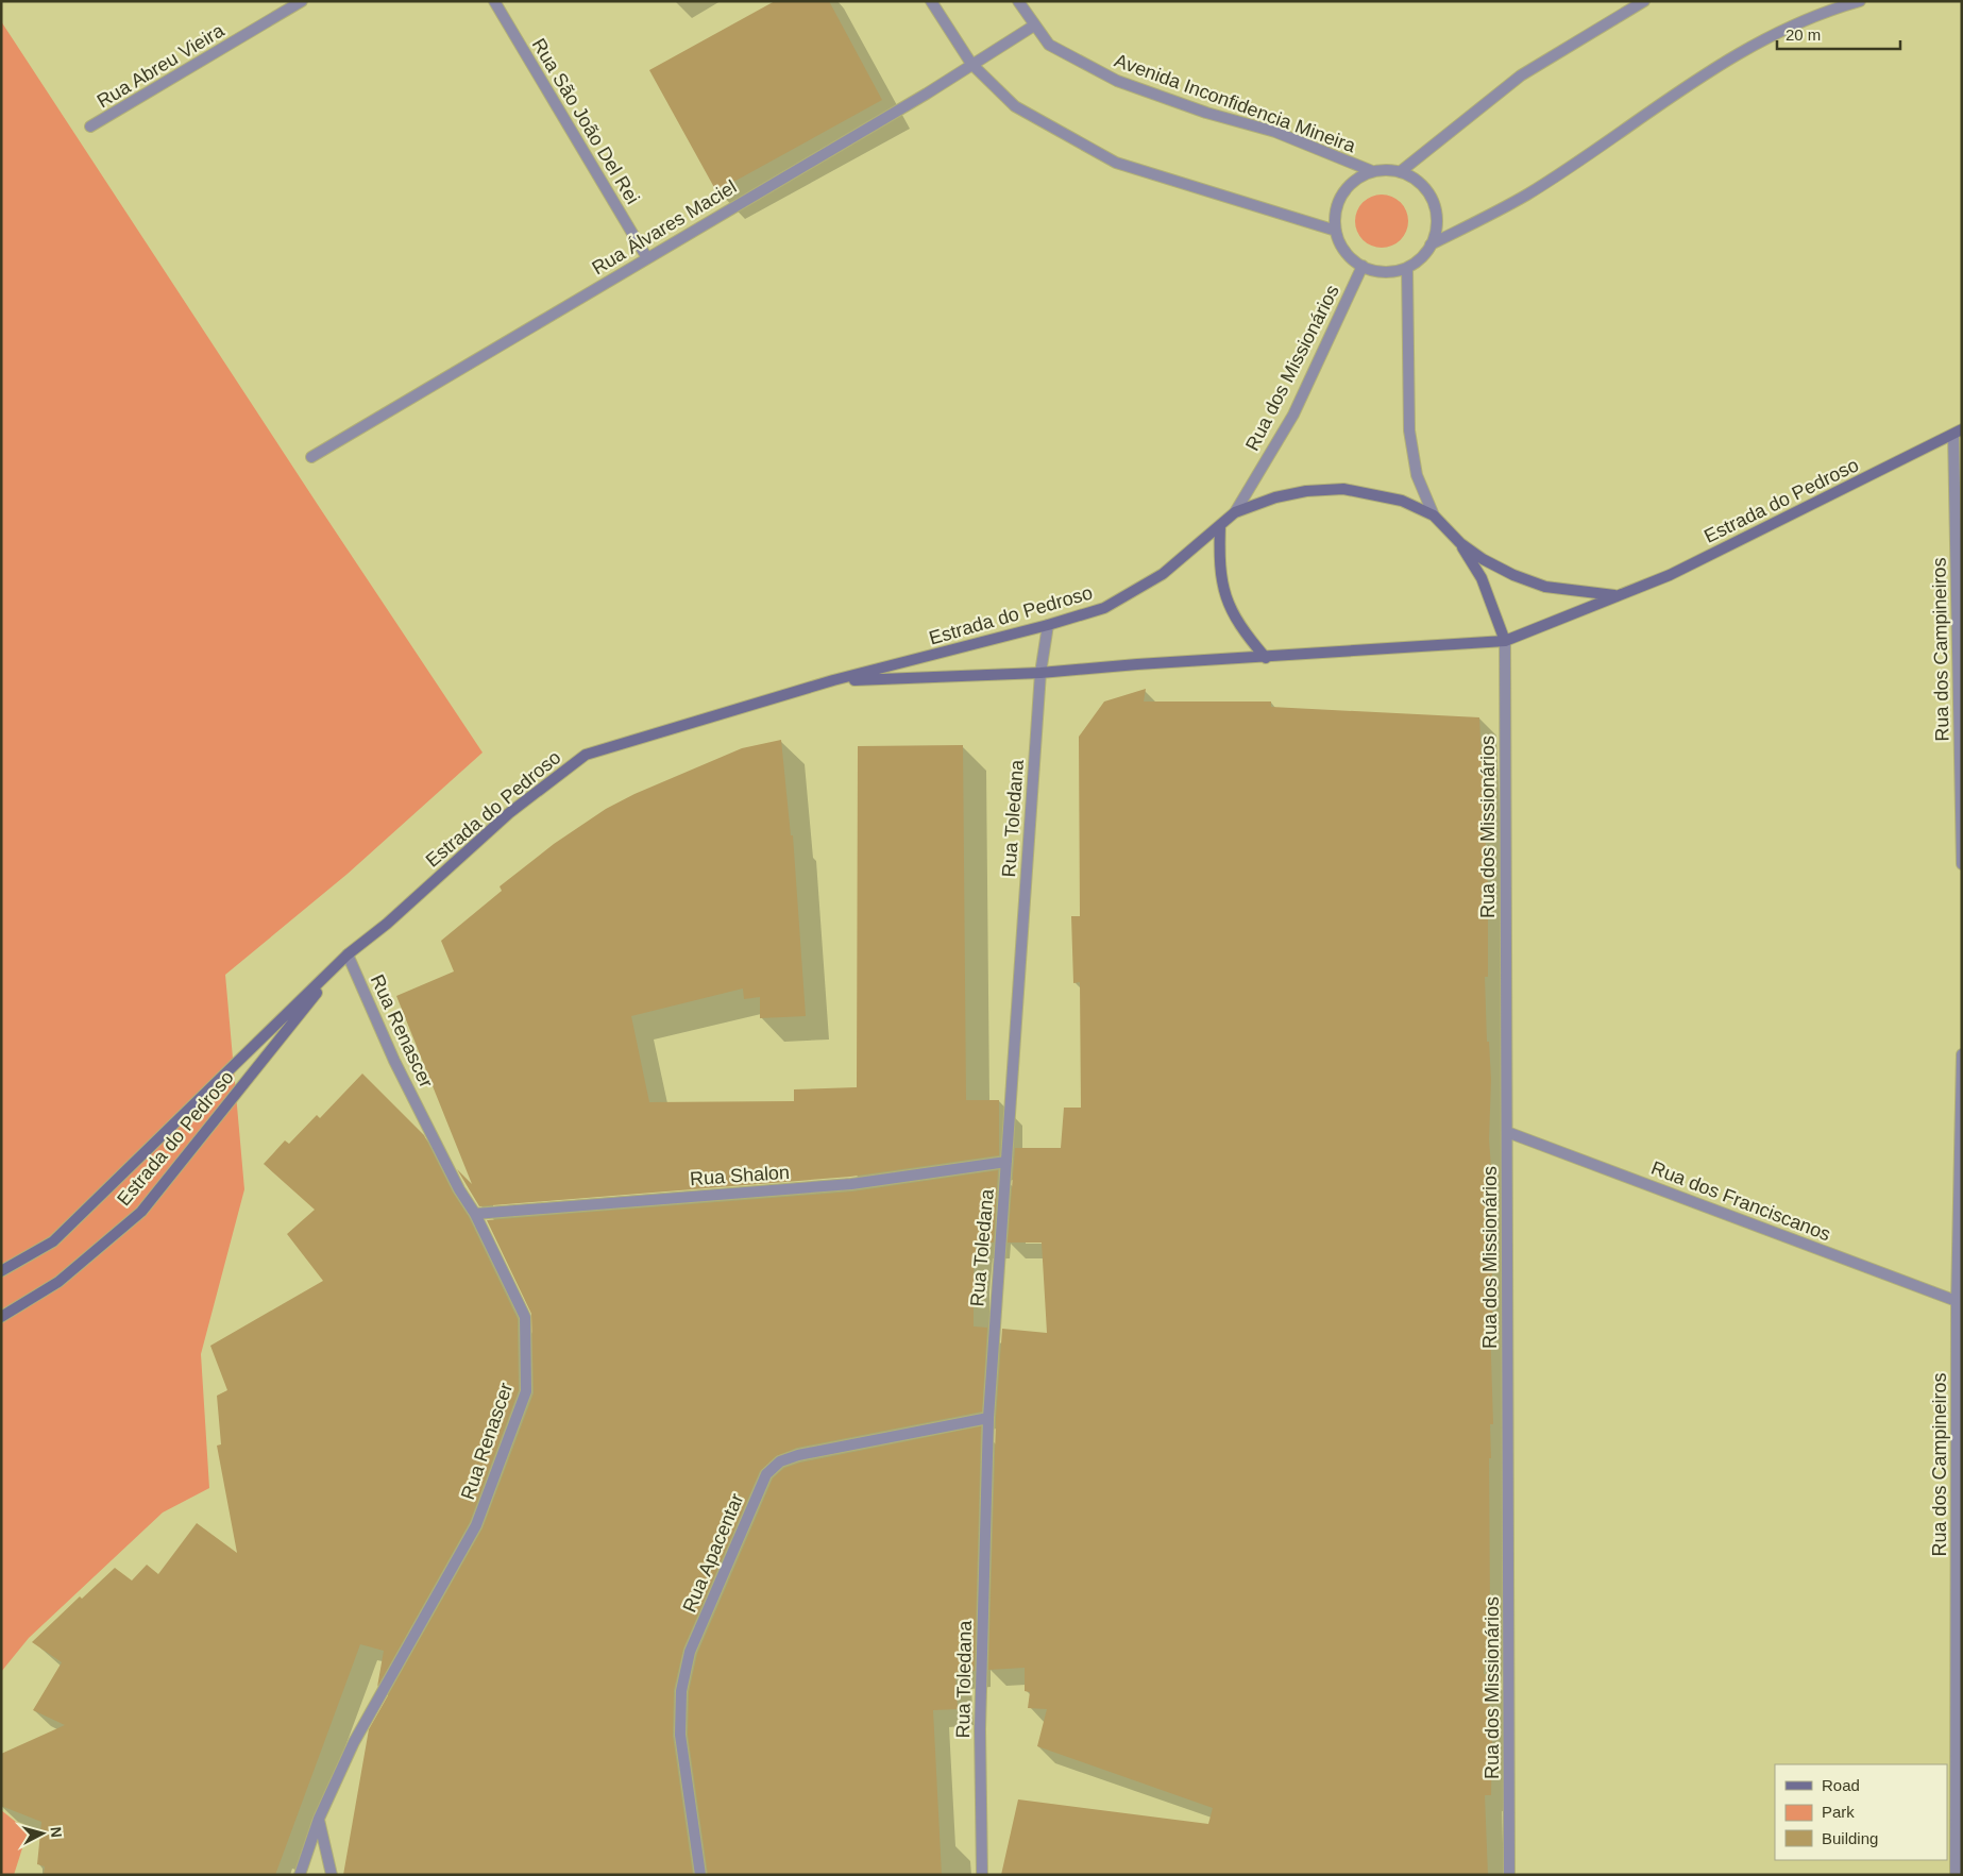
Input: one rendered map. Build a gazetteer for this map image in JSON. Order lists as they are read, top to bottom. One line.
{"streets":{"main road":["Estrada do Pedroso"],"street":["Rua Abreu Vieira","Avenida Inconfidencia Mineira","Rua São João Del Rei","Rua Álvares Maciel","Rua dos Missionários","Rua dos Campineiros","Rua Toledana","Rua Renascer","Rua Shalon","Rua dos Franciscanos","Rua Apacentar"]},"crossings":[["Avenida Inconfidencia Mineira","Rua Álvares Maciel"],["Avenida Inconfidencia Mineira","Rua dos Missionários"],["Rua São João Del Rei","Rua Álvares Maciel"],["Rua dos Missionários","Estrada do Pedroso"],["Rua dos Missionários","Rua dos Franciscanos"],["Estrada do Pedroso","Rua dos Campineiros"],["Estrada do Pedroso","Rua Toledana"],["Estrada do Pedroso","Rua Renascer"],["Rua dos Campineiros","Rua dos Franciscanos"],["Rua Toledana","Rua Shalon"],["Rua Toledana","Rua Apacentar"],["Rua Renascer","Rua Shalon"]],"legend":["Road","Park","Building"],"scale_bar":"20 m","north":"right"}
